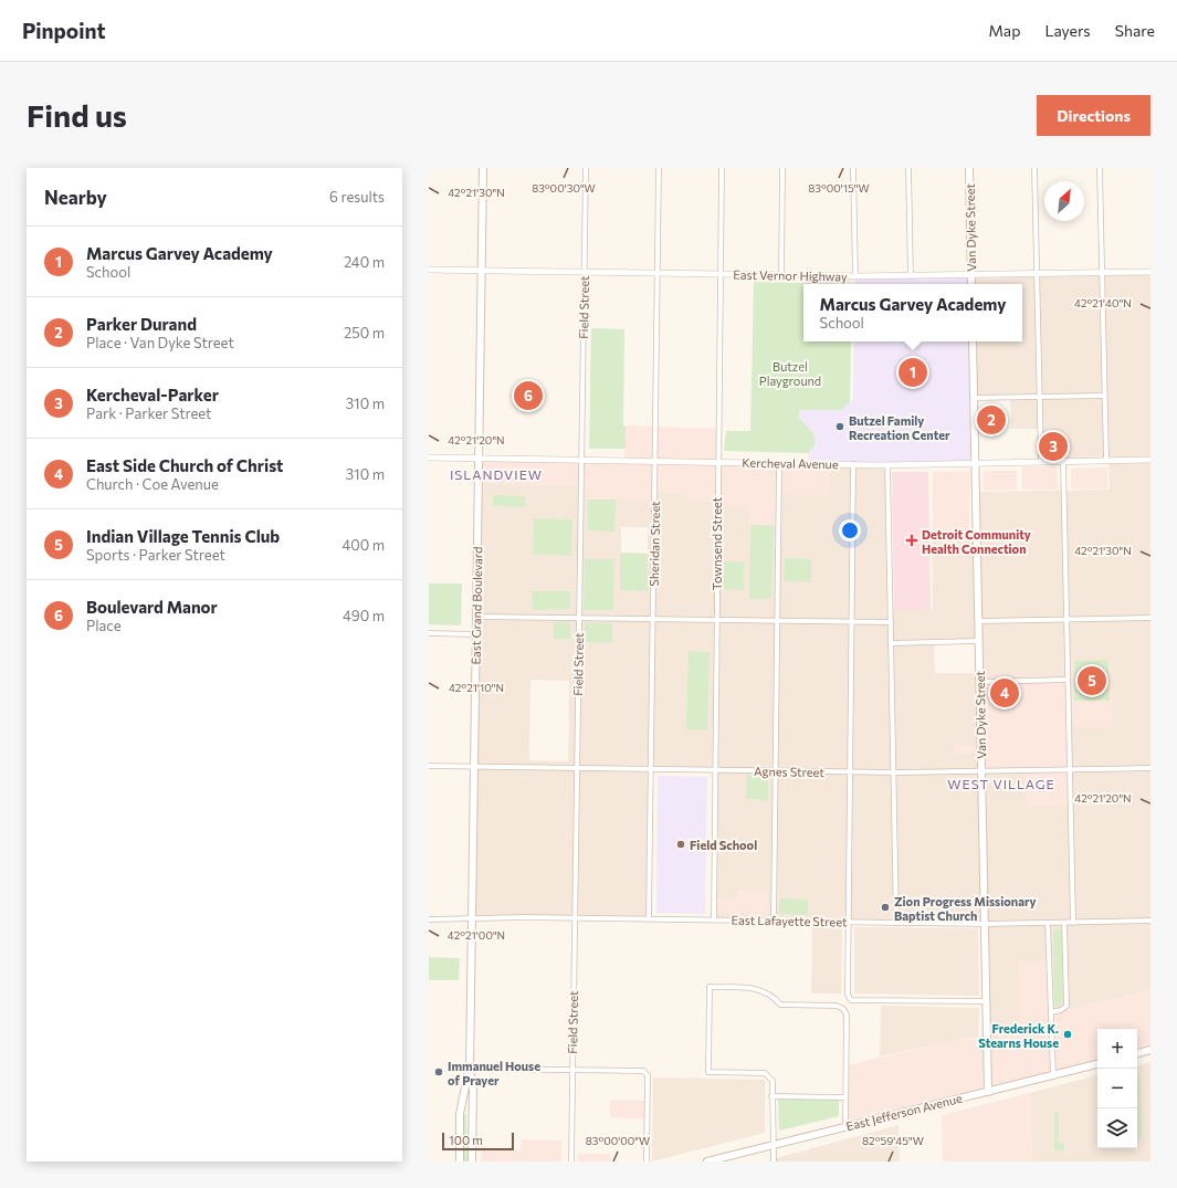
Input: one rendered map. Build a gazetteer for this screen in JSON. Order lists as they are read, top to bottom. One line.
{"streets":{"main road":["Van Dyke Street","East Grand Boulevard","East Jefferson Avenue"],"street":["East Vernor Highway","Field Street","Kercheval Avenue","Sheridan Street","Townsend Street","Agnes Street","East Lafayette Street"]},"crossings":[["Van Dyke Street","East Vernor Highway"],["Van Dyke Street","Kercheval Avenue"],["Van Dyke Street","Agnes Street"],["Van Dyke Street","East Lafayette Street"],["Van Dyke Street","East Jefferson Avenue"],["East Vernor Highway","Field Street"],["East Vernor Highway","Sheridan Street"],["East Vernor Highway","Townsend Street"],["East Vernor Highway","East Grand Boulevard"],["Field Street","Kercheval Avenue"],["Field Street","Agnes Street"],["Field Street","East Lafayette Street"],["Kercheval Avenue","Sheridan Street"],["Kercheval Avenue","Townsend Street"],["Kercheval Avenue","East Grand Boulevard"],["Sheridan Street","Agnes Street"],["Sheridan Street","East Lafayette Street"],["Townsend Street","Agnes Street"],["Townsend Street","East Lafayette Street"],["East Grand Boulevard","Agnes Street"],["East Grand Boulevard","East Lafayette Street"]],"districts":["ISLANDVIEW","WEST VILLAGE"],"parks":["Butzel Playground"],"places":{"other":["Butzel Family Recreation Center","Field School","Zion Progress Missionary Baptist Church","Frederick K. Stearns House","Immanuel House of Prayer"],"health":["Detroit Community Health Connection"]},"scale_bar":"100 m","north":"top right","page":{"header":"Pinpoint","nav":["Map","Layers","Share"],"buttons":"Directions","title":"Find us","heading":["Nearby","6 results"],"list":[{"mark":"1","name":"Marcus Garvey Academy","note":"School","value":"240 m"},{"mark":"2","name":"Parker Durand","note":"Place · Van Dyke Street","value":"250 m"},{"mark":"3","name":"Kercheval-Parker","note":"Park · Parker Street","value":"310 m"},{"mark":"4","name":"East Side Church of Christ","note":"Church · Coe Avenue","value":"310 m"},{"mark":"5","name":"Indian Village Tennis Club","note":"Sports · Parker Street","value":"400 m"},{"mark":"6","name":"Boulevard Manor","note":"Place","value":"490 m"}],"popup":["Marcus Garvey Academy","School"],"pins":["1","6","2","3","5","4"],"map_buttons":["+","−"],"scale":"100 m"},"coordinates":["83°00'30\"W","83°00'15\"W","42°21'30\"N","42°21'40\"N","42°21'20\"N","42°21'10\"N","42°21'00\"N","83°00'00\"W","82°59'45\"W"]}
